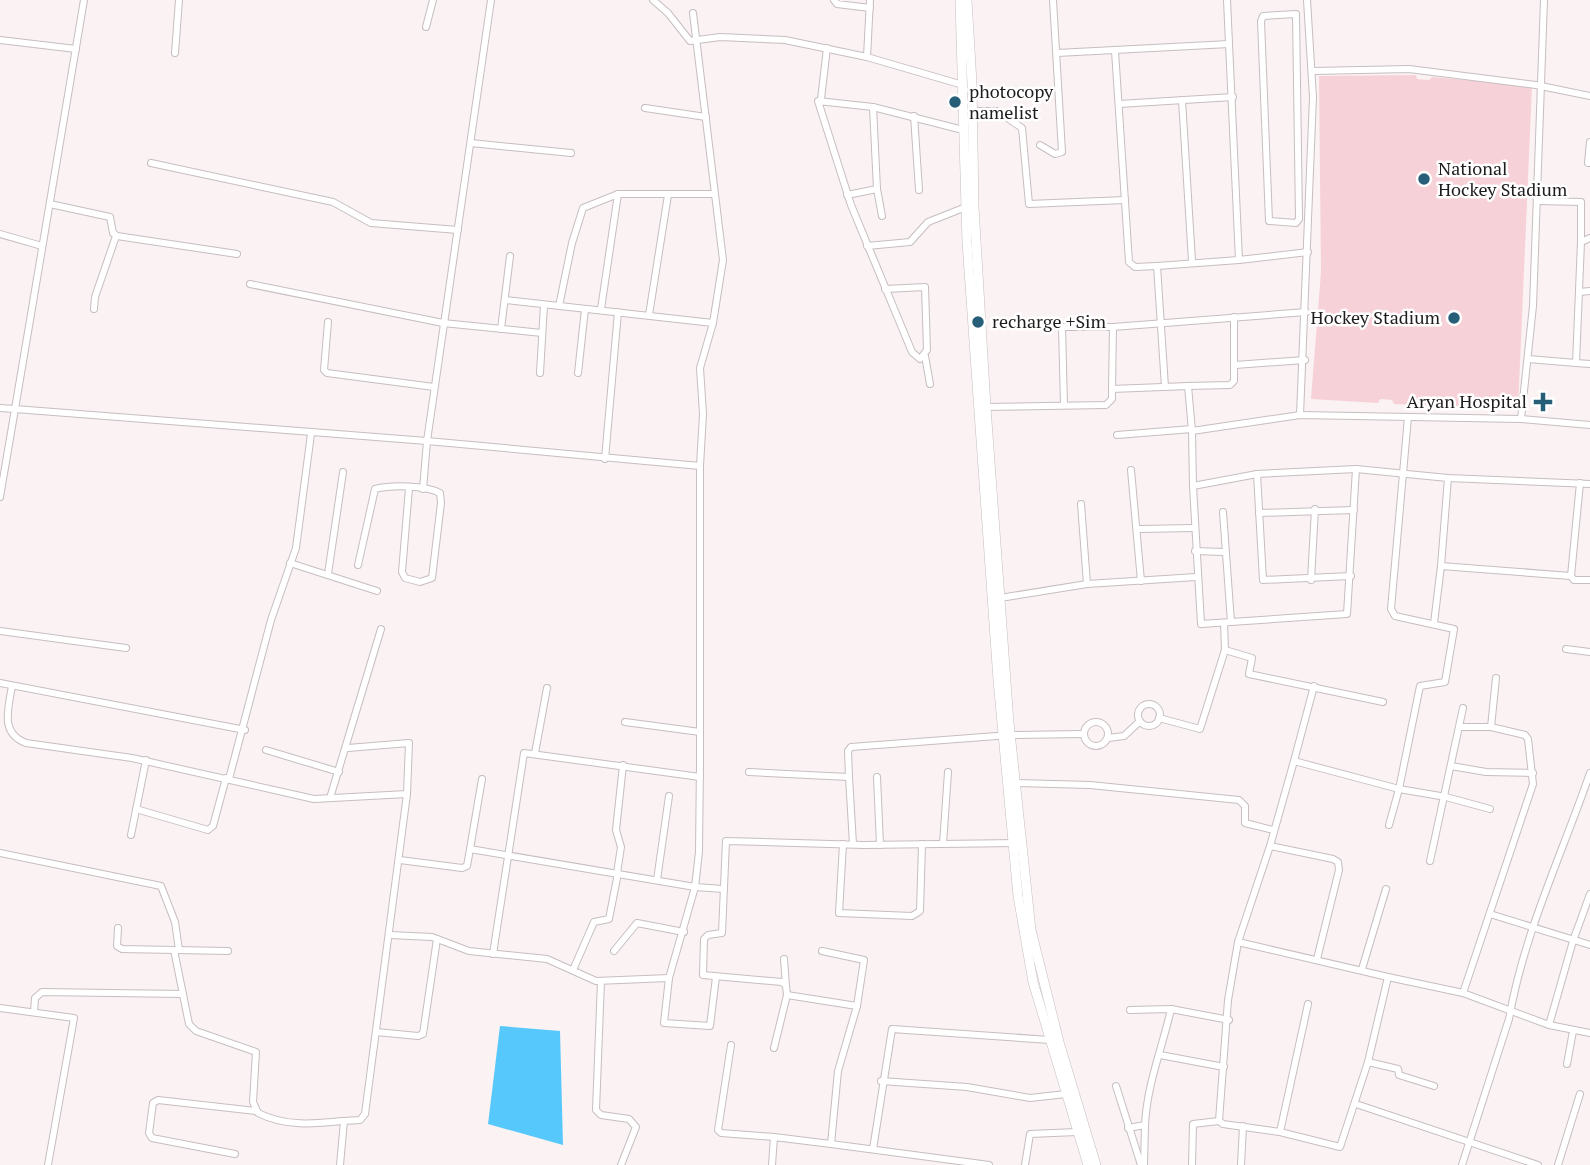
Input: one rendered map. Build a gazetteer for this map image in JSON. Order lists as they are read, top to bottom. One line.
{"places":{"other":["photocopy namelist","National Hockey Stadium","Hockey Stadium","recharge +Sim"],"health":["Aryan Hospital"]}}
